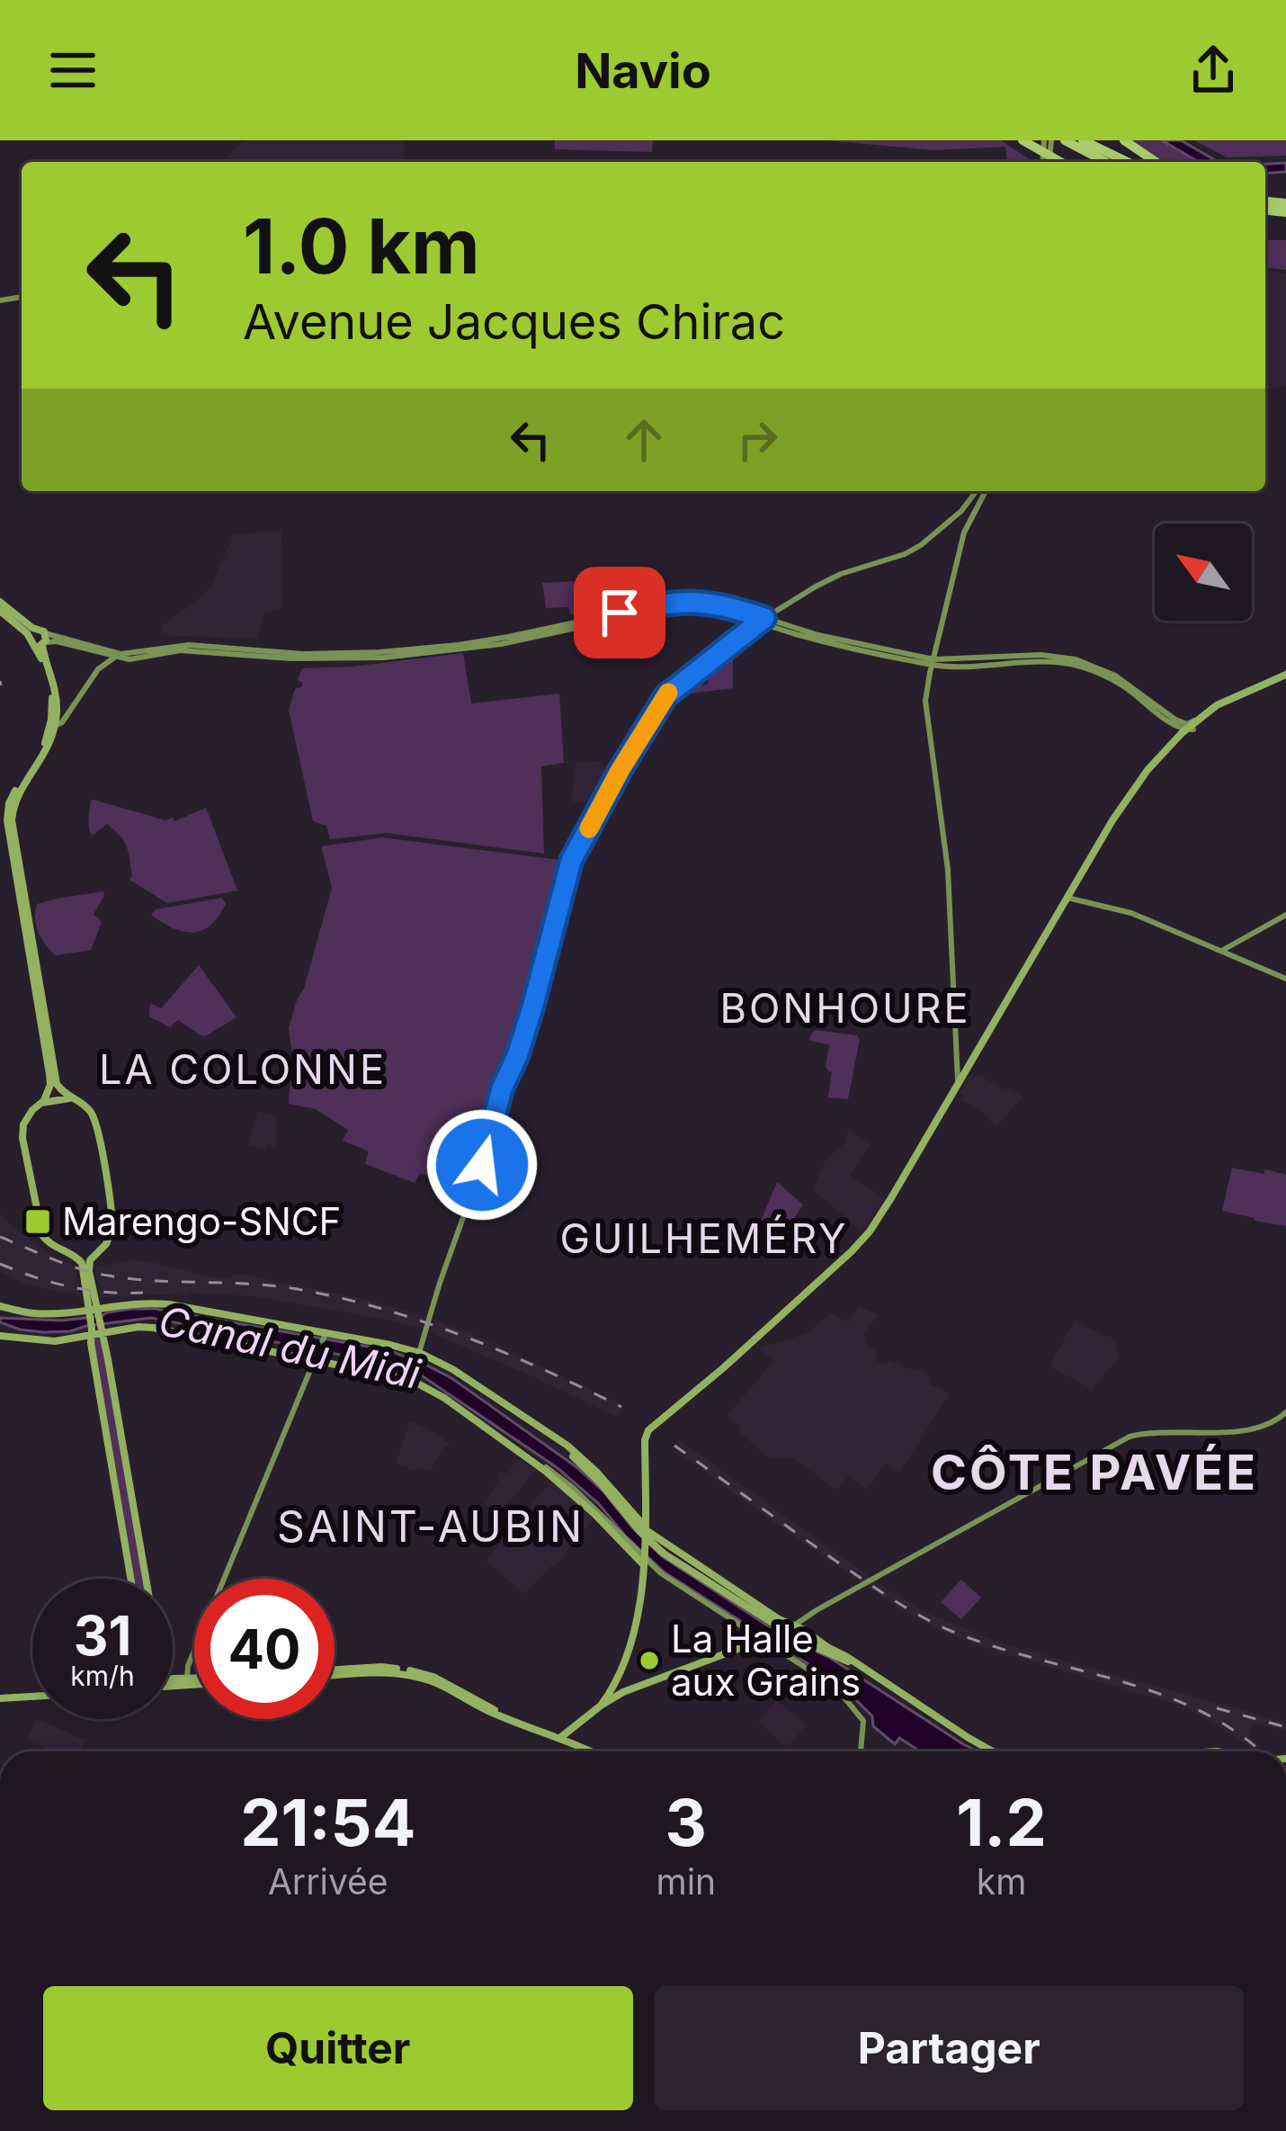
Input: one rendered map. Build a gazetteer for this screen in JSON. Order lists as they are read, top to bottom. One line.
{"districts":["BONHOURE","LA COLONNE","GUILHEMÉRY","CÔTE PAVÉE","SAINT-AUBIN"],"water":["Canal du Midi"],"places":{"transit":["Marengo-SNCF"],"other":["La Halle aux Grains"]},"north":"top left","page":{"header":"Navio","turn":["1.0 km","Avenue Jacques Chirac"],"speed":"31 km/h","limit":"40","eta":["21:54","Arrivée","3","min","1.2","km"],"buttons":["Quitter","Partager"]}}
